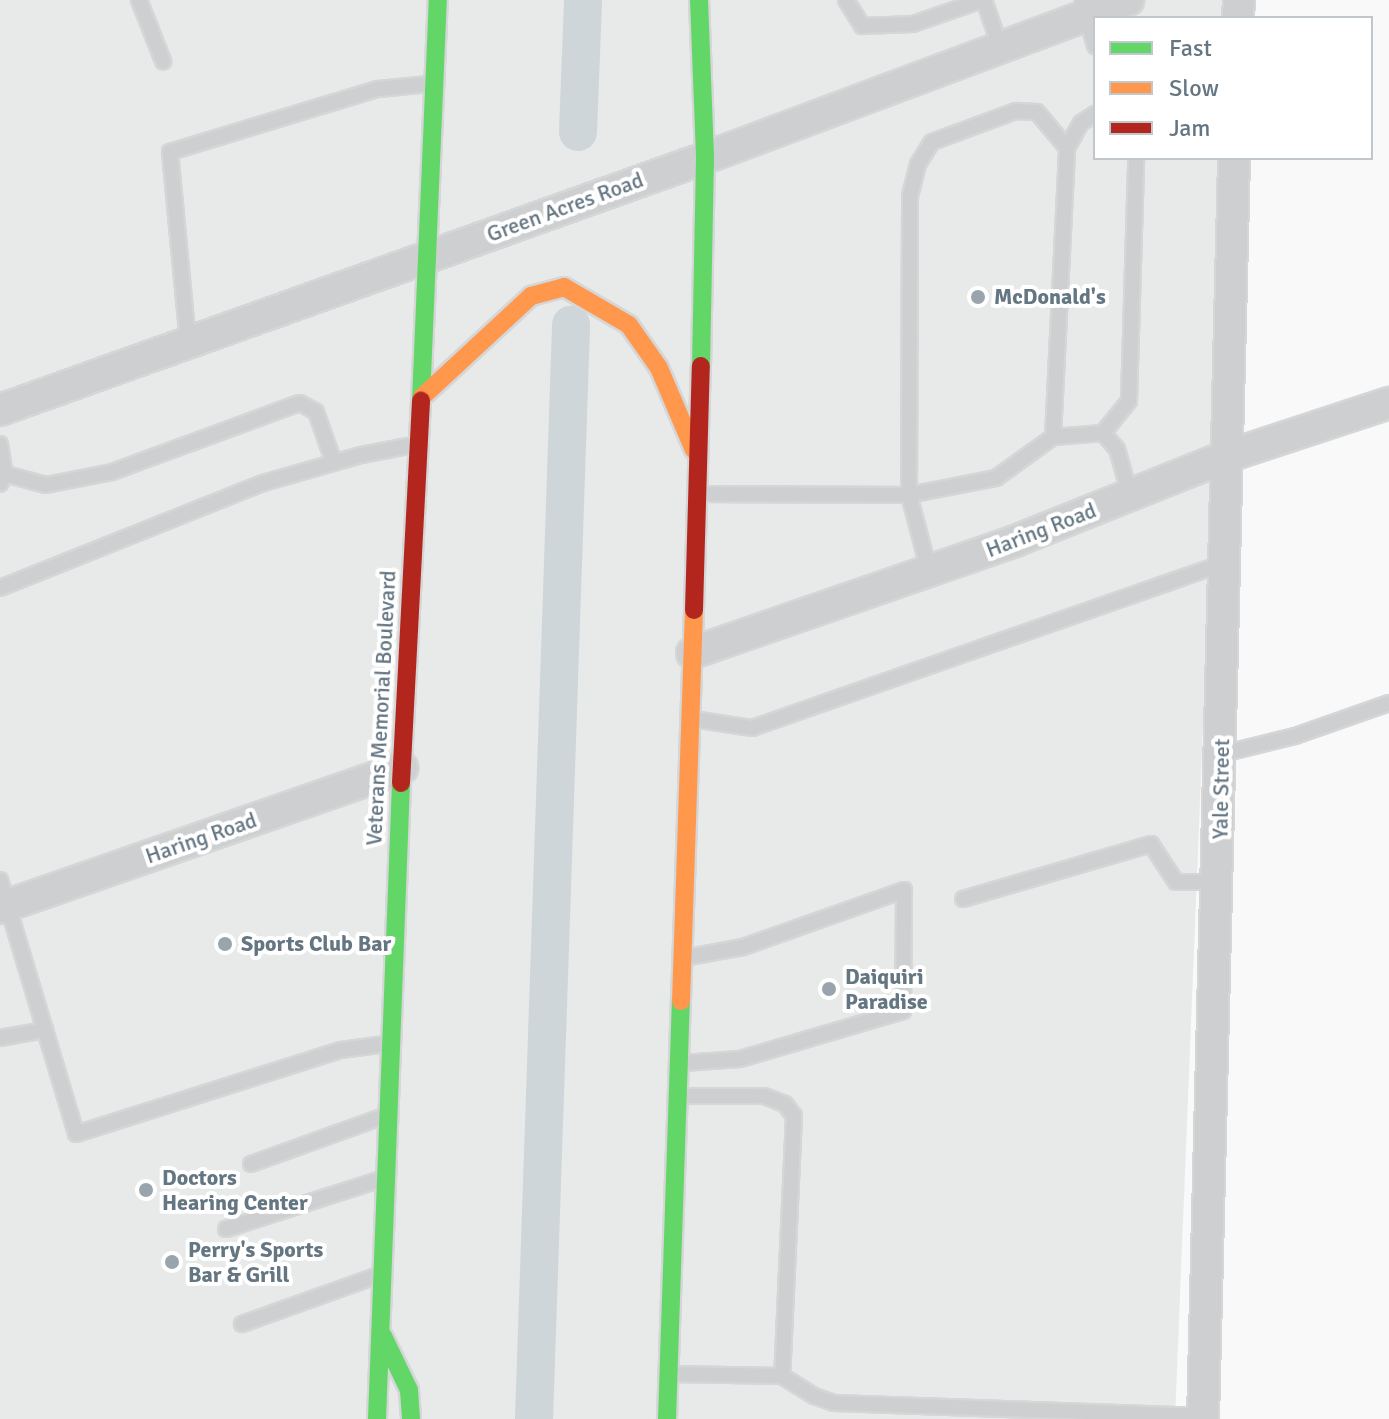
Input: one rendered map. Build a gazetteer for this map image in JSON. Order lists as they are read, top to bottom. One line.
{"streets":{"main road":["Veterans Memorial Boulevard"],"street":["Green Acres Road","Haring Road","Yale Street"]},"crossings":[["Green Acres Road","Veterans Memorial Boulevard"],["Haring Road","Veterans Memorial Boulevard"],["Haring Road","Yale Street"]],"places":["McDonald's","Sports Club Bar","Daiquiri Paradise","Doctors Hearing Center","Perry's Sports Bar & Grill"],"legend":["Fast","Slow","Jam"]}
